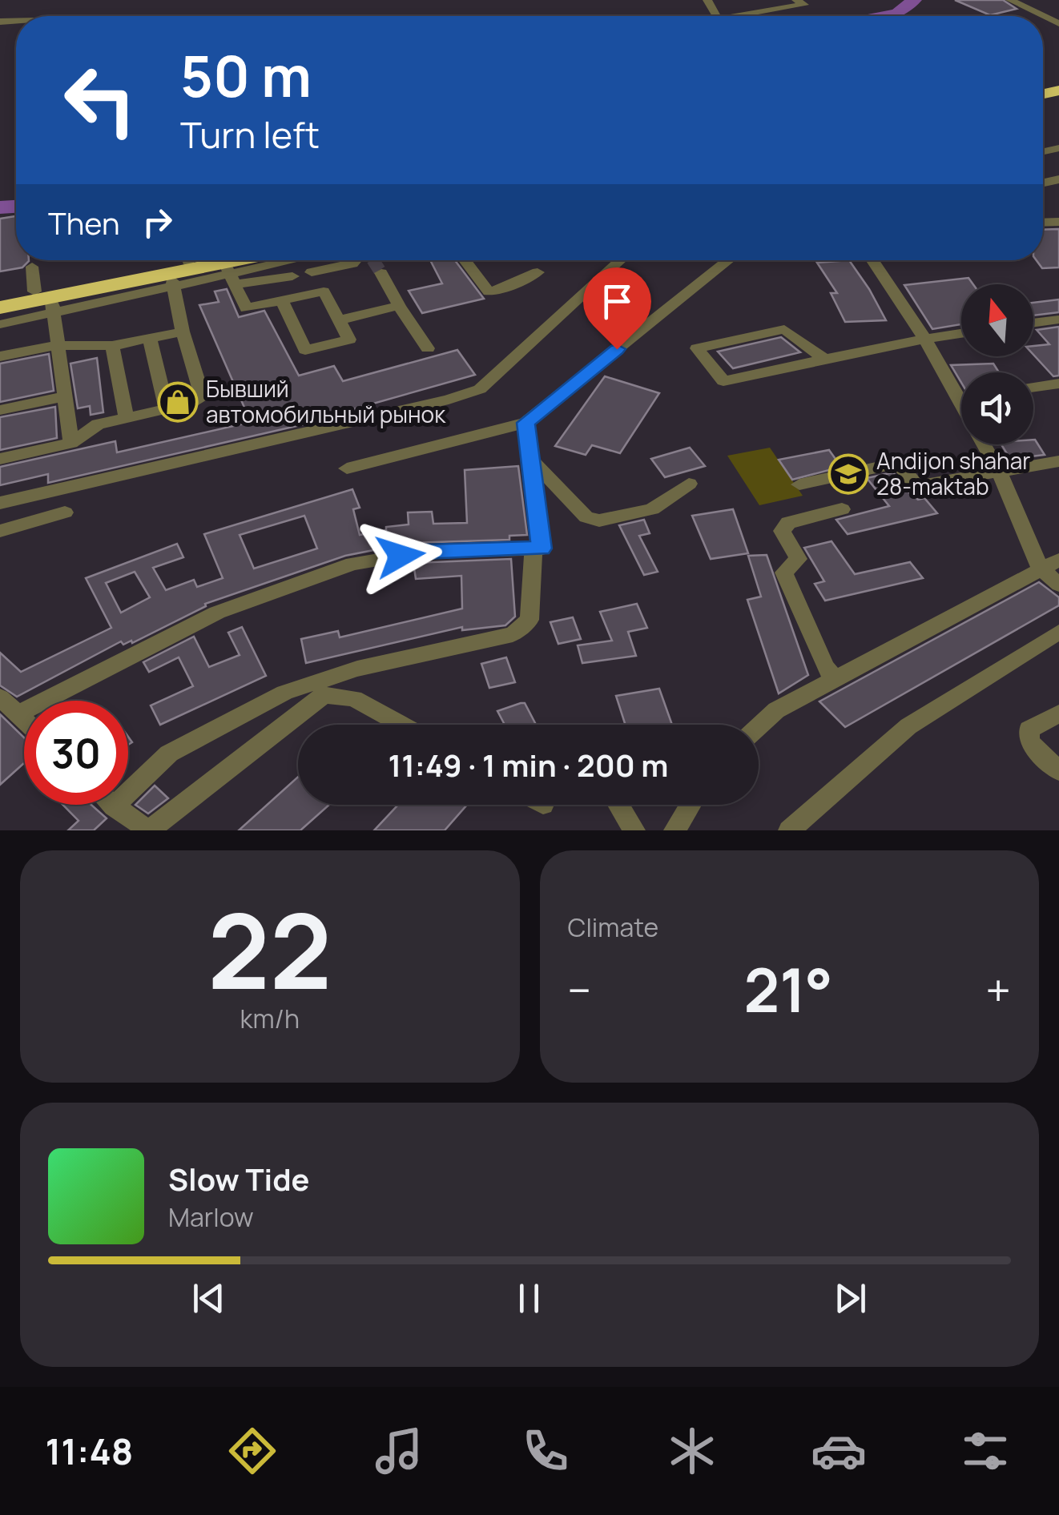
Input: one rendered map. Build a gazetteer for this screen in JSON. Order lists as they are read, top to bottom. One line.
{"places":{"shop":["Бывший автомобильный рынок"],"school or university":["Andijon shahar 28-maktab"]},"north":"top","page":{"turn":["50 m","Turn left"],"then":"Then","limit":"30","trip":"11:49 · 1 min · 200 m","tile":[["22","km/h"],"Climate"],"heat":["−","21°","+"],"song":["Slow Tide","Marlow"],"tabs":"11:48"}}
